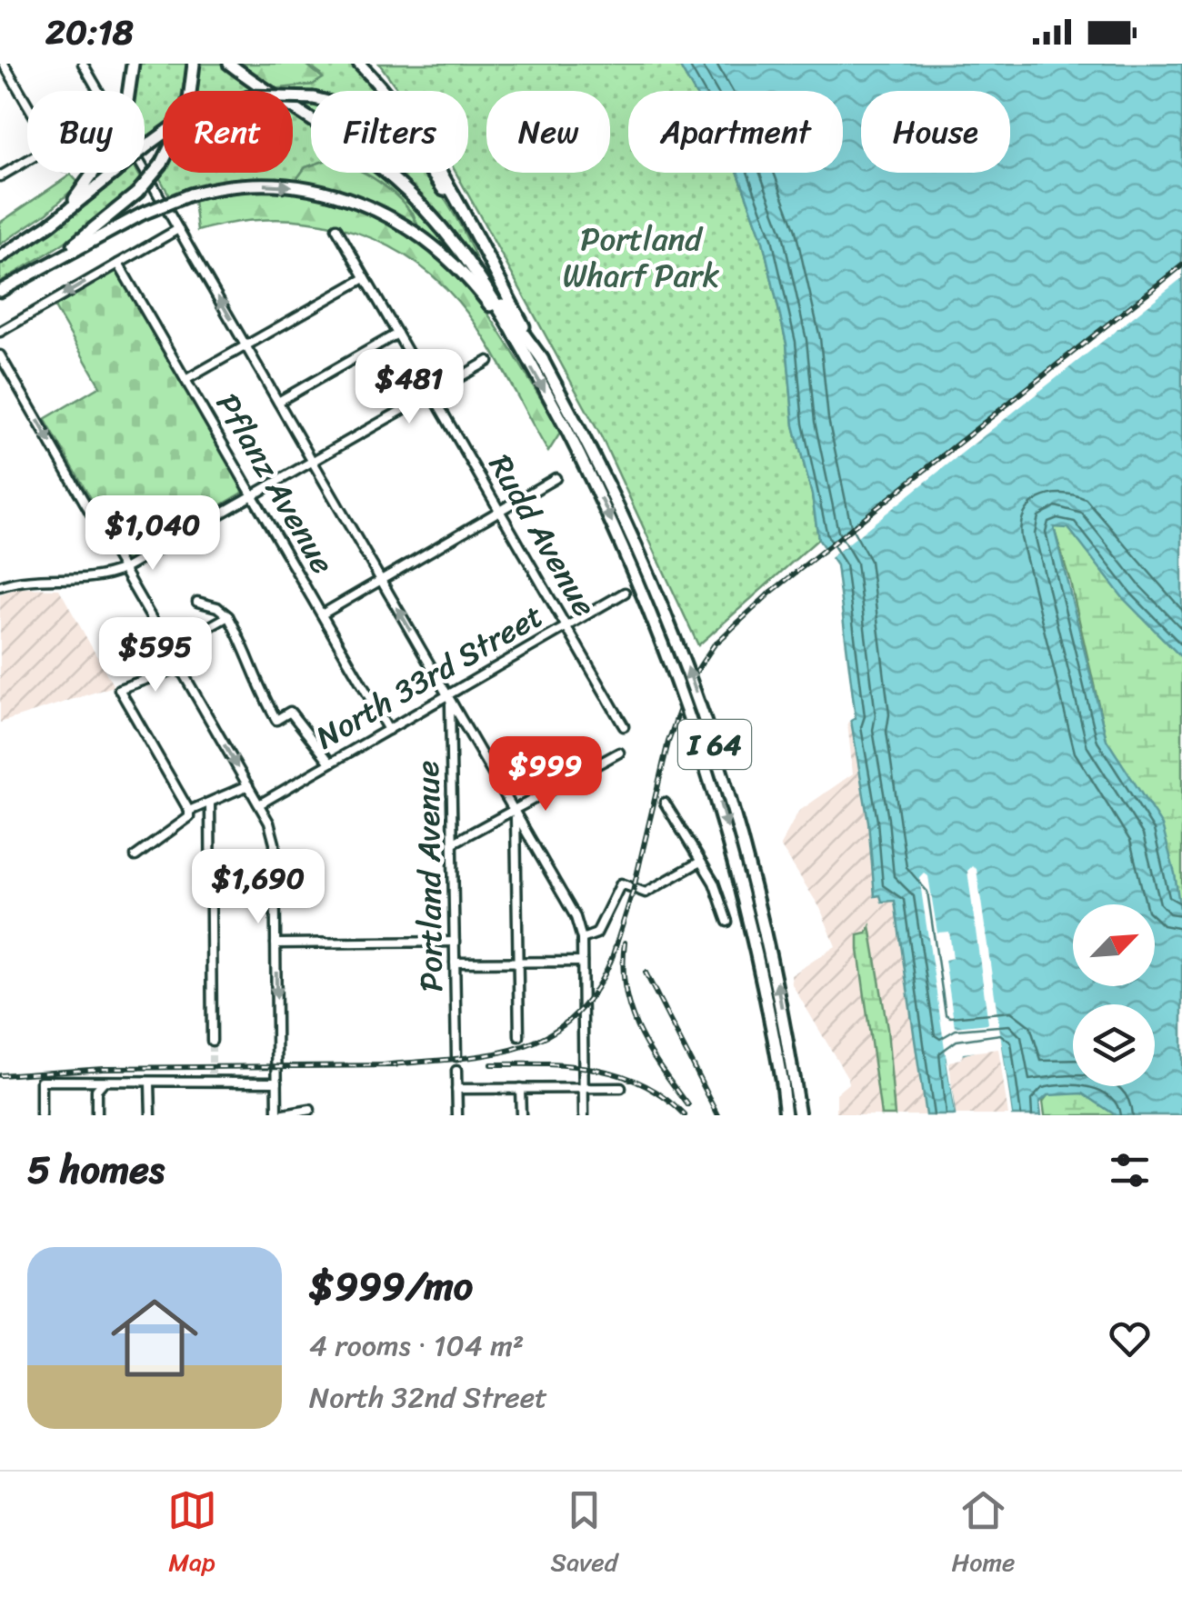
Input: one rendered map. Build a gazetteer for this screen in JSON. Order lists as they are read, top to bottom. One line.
{"streets":{"highway":["I 64"],"street":["Pflanz Avenue","Rudd Avenue","North 33rd Street","Portland Avenue"]},"crossings":[["Pflanz Avenue","North 33rd Street"],["Rudd Avenue","North 33rd Street"],["North 33rd Street","Portland Avenue"]],"parks":["Portland Wharf Park"],"north":"top right","page":{"status":"20:18","chip":["Buy","Rent","Filters","New","Apartment","House"],"price":["$481","$1,040","$595","$999","$1,690"],"heading":"5 homes","list":[{"name":"$999/mo","note":"4 rooms · 104 m² · North 32nd Street"}],"tabs":["Map","Saved","Home"]}}
